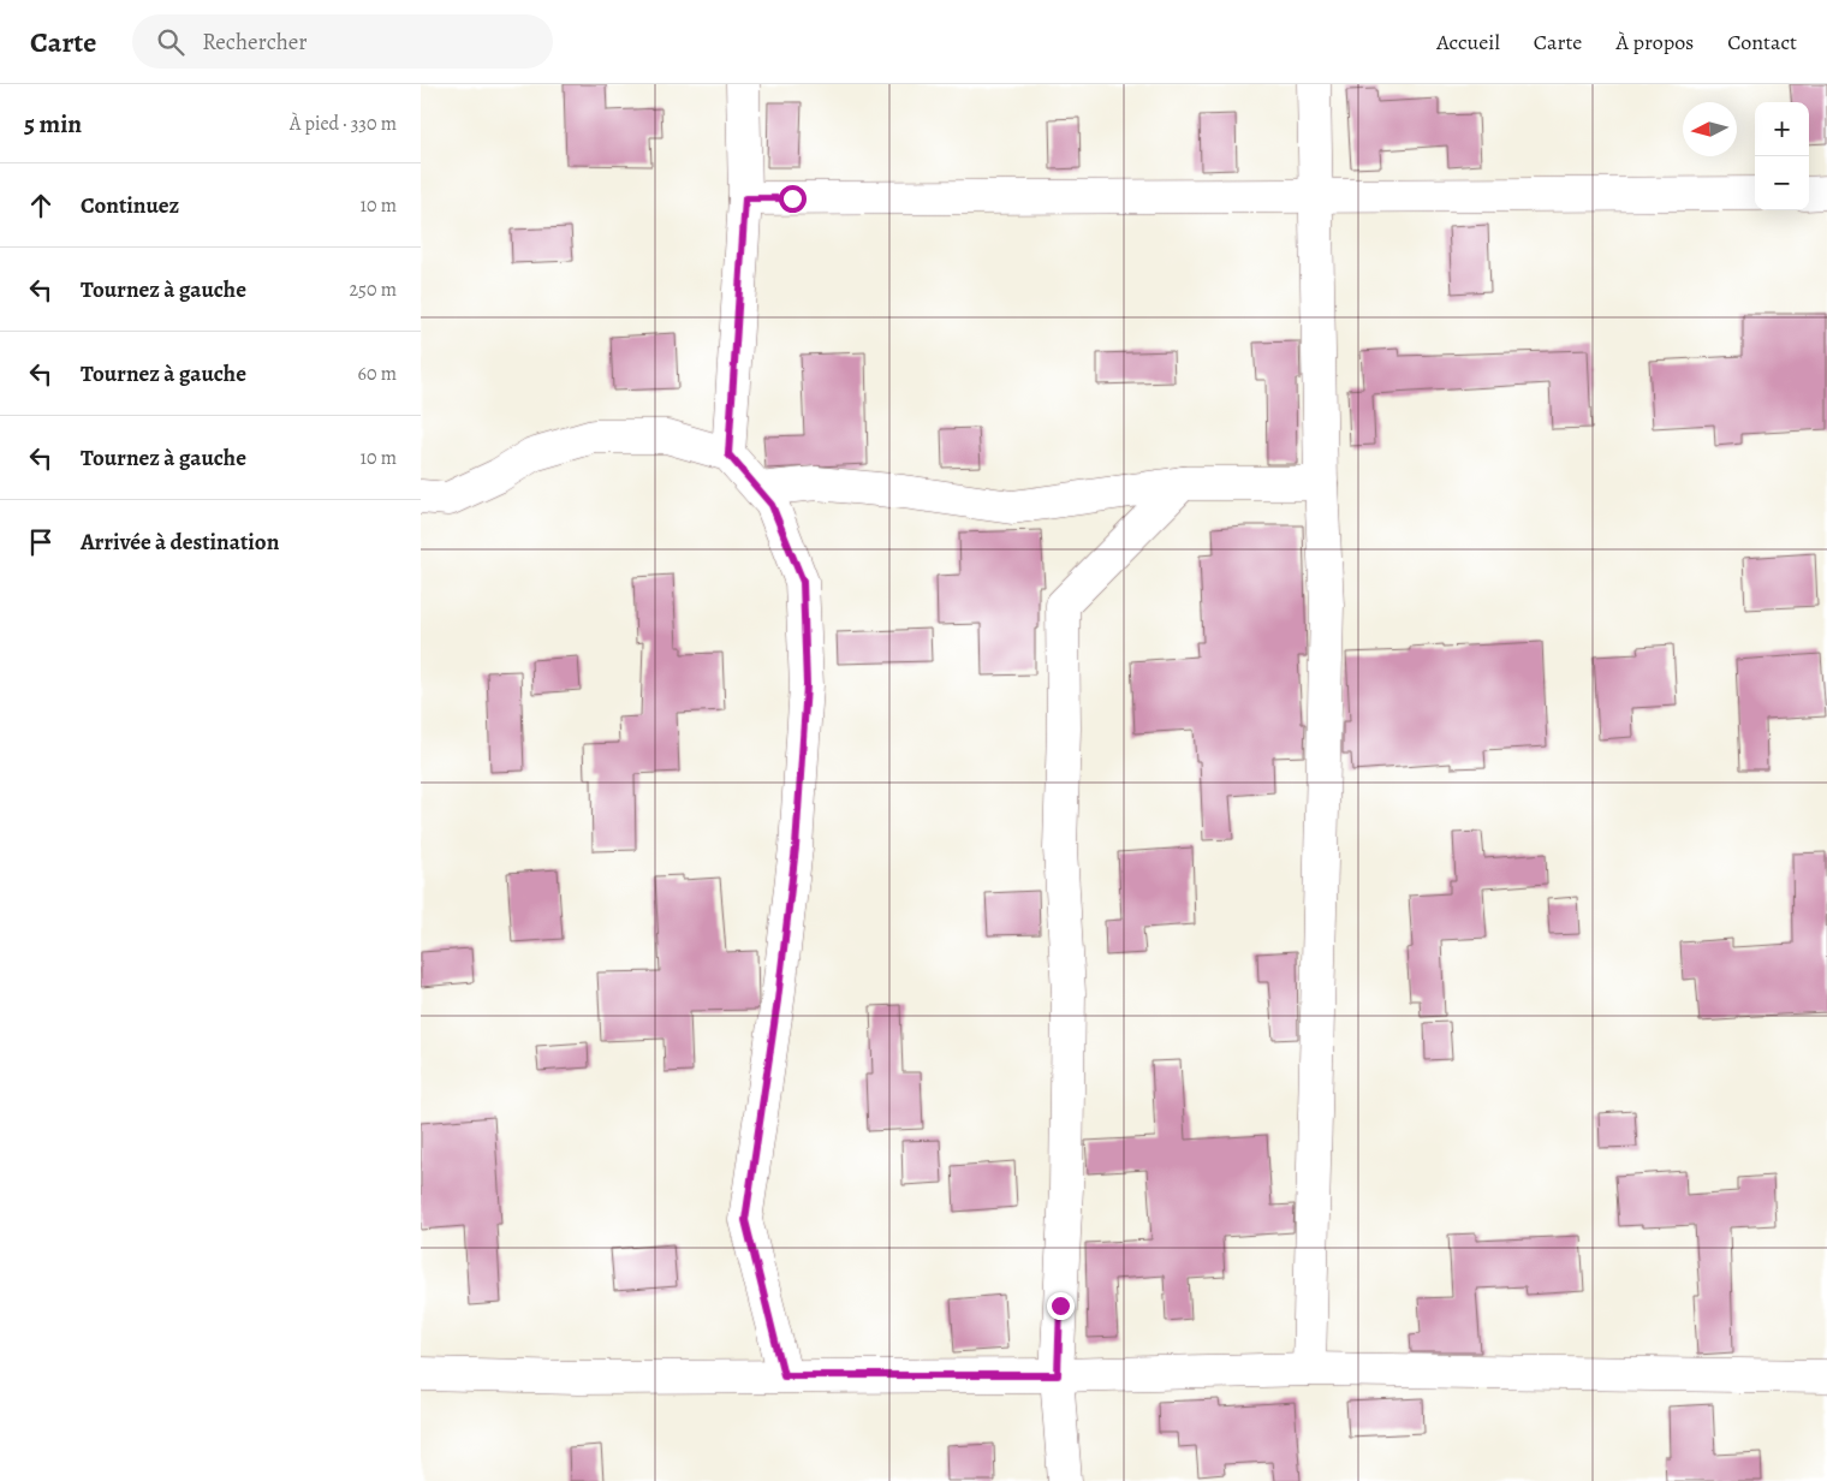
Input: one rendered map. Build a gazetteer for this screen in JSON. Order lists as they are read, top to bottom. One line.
{"north":"left","page":{"header":"Carte","search":"Rechercher","nav":["Accueil","Carte","À propos","Contact"],"heading":["5 min","À pied · 330 m"],"map_buttons":["+","−"],"list":[["Continuez","10 m"],["Tournez à gauche","250 m"],["Tournez à gauche","60 m"],["Tournez à gauche","10 m"],"Arrivée à destination"]}}
